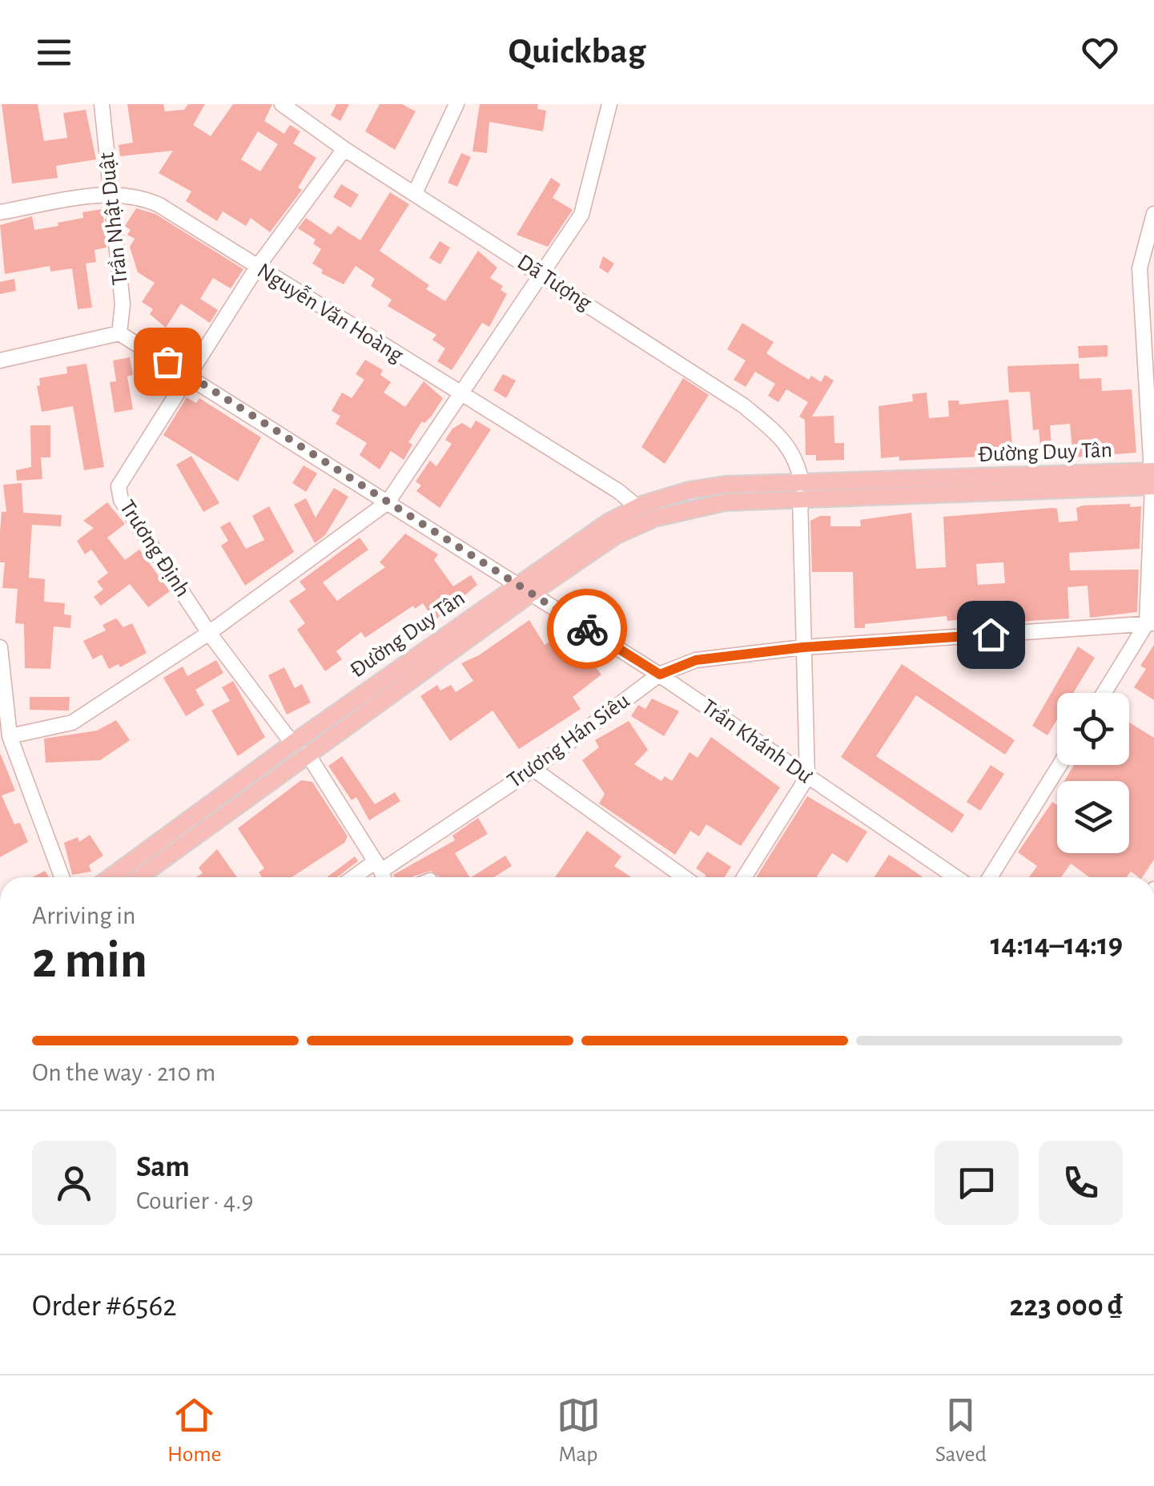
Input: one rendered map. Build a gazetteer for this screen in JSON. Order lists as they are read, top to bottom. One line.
{"streets":{"main road":["Đường Duy Tân"],"street":["Trần Nhật Duật","Dã Tượng","Nguyễn Văn Hoàng","Trương Định","Trương Hán Siêu","Trần Khánh Dư"]},"crossings":[["Trần Nhật Duật","Nguyễn Văn Hoàng"],["Trần Nhật Duật","Trần Khánh Dư"],["Dã Tượng","Đường Duy Tân"],["Dã Tượng","Trương Định"],["Nguyễn Văn Hoàng","Đường Duy Tân"],["Nguyễn Văn Hoàng","Trương Định"],["Đường Duy Tân","Trương Định"],["Đường Duy Tân","Trần Khánh Dư"],["Trương Định","Trần Khánh Dư"],["Trương Hán Siêu","Trần Khánh Dư"]],"page":{"header":"Quickbag","heading":["2 min","Arriving in","14:14–14:19"],"panel":["Sam","Courier · 4.9","Order #6562","223 000 ₫"],"bar":"On the way · 210 m","tabs":["Home","Map","Saved"]}}
